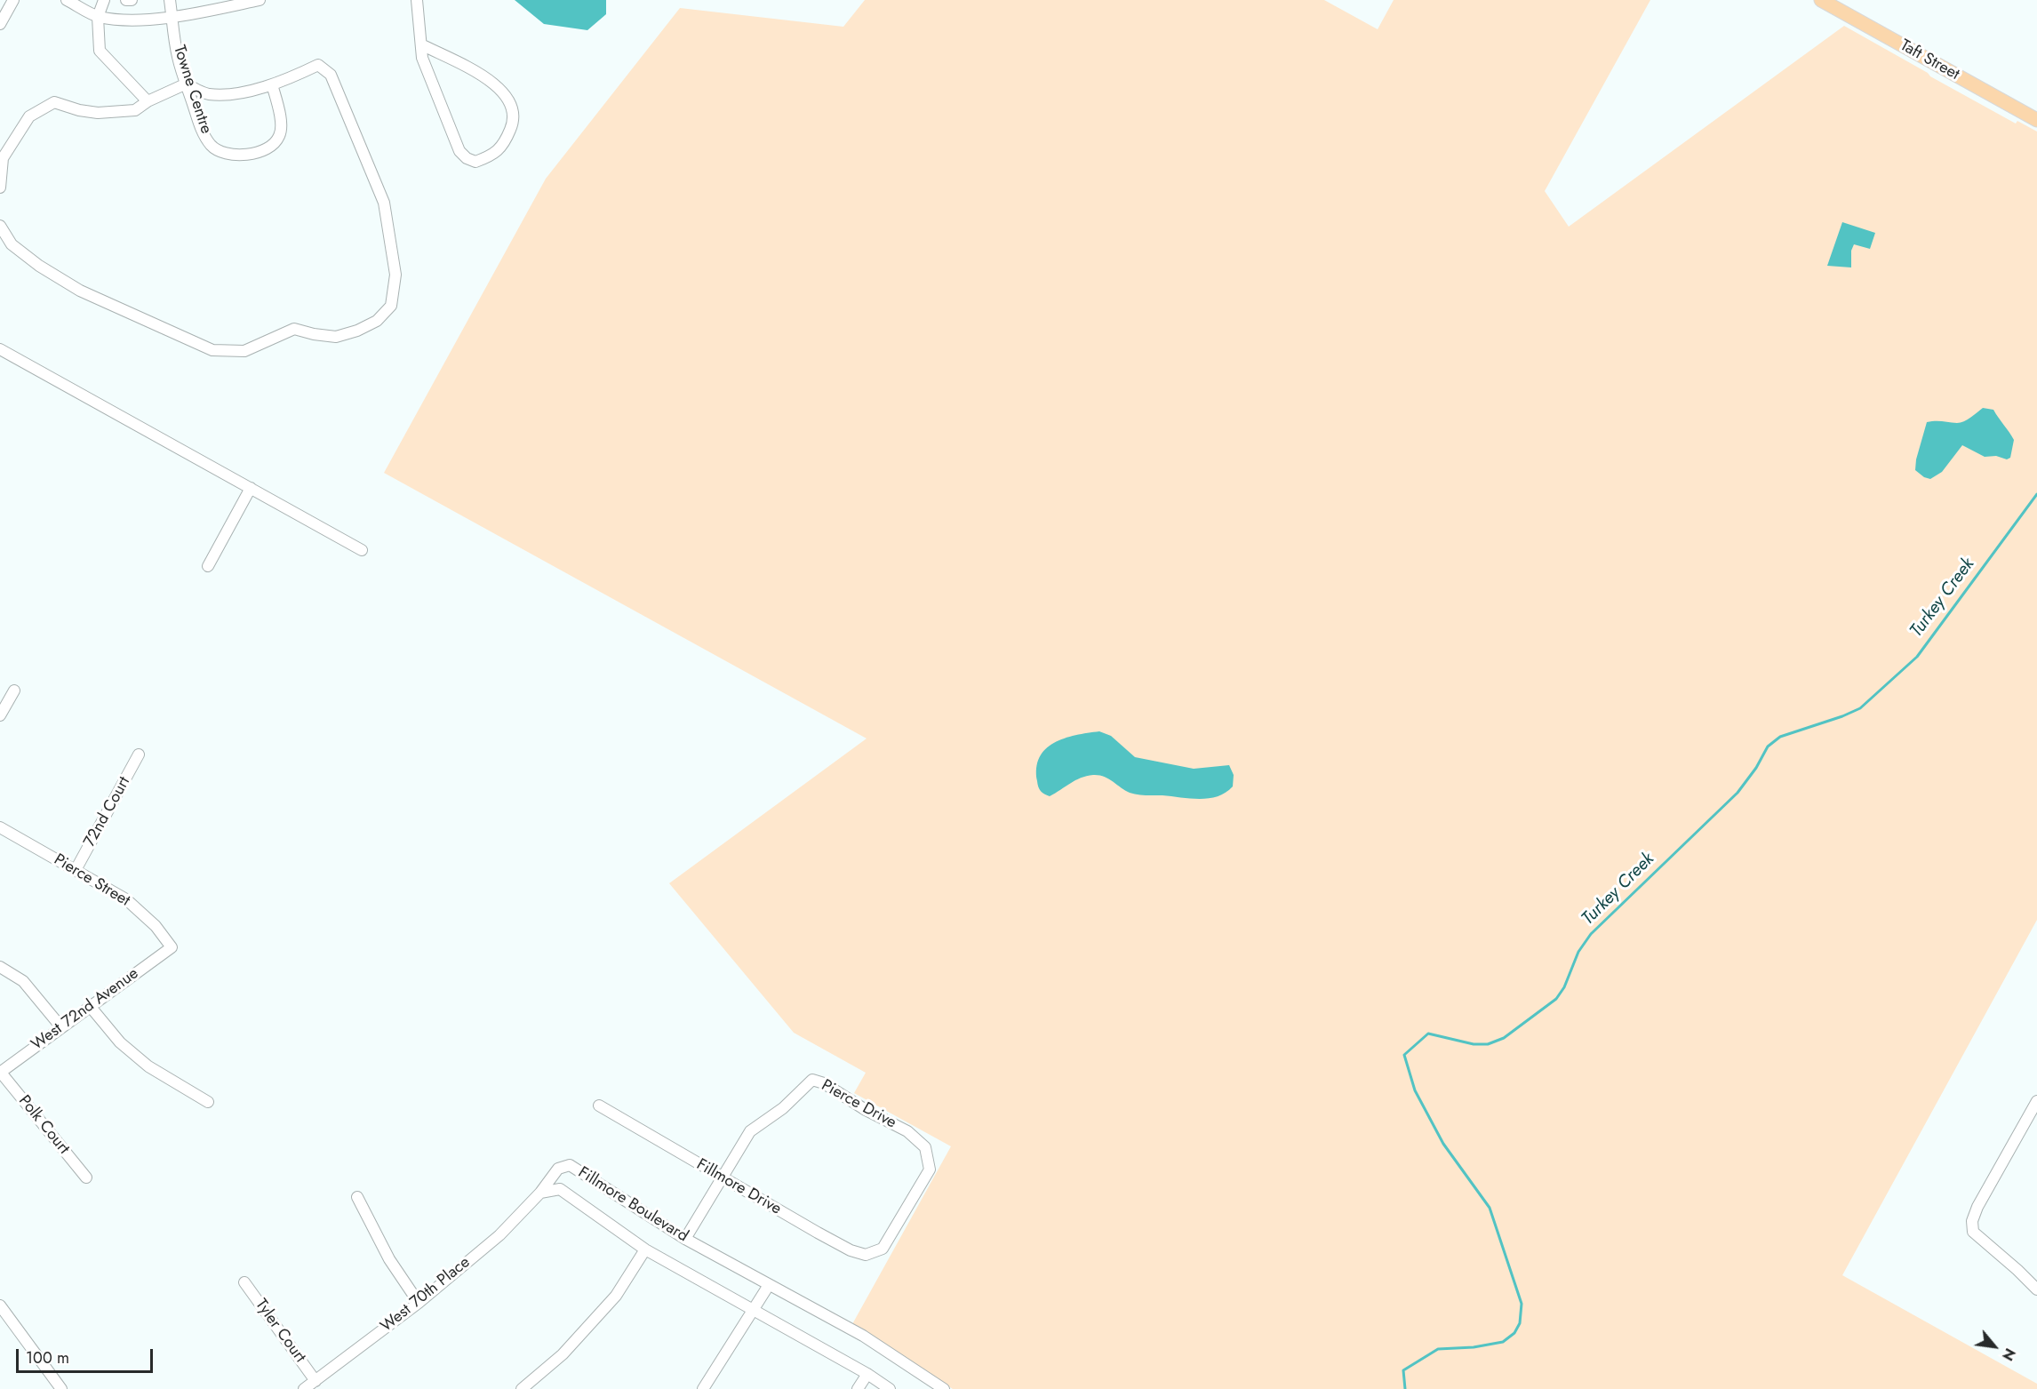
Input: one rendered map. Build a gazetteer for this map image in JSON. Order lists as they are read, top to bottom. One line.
{"streets":{"main road":["Taft Street"],"street":["Towne Centre","72nd Court","Pierce Street","West 72nd Avenue","Pierce Drive","Polk Court","Fillmore Drive","Fillmore Boulevard","West 70th Place","Tyler Court"]},"crossings":[["72nd Court","Pierce Street"],["Pierce Street","West 72nd Avenue"],["West 72nd Avenue","Polk Court"],["Pierce Drive","Fillmore Drive"],["Pierce Drive","Fillmore Boulevard"],["Fillmore Boulevard","West 70th Place"],["West 70th Place","Tyler Court"]],"water":["Turkey Creek"],"scale_bar":"100 m","north":"bottom right"}
